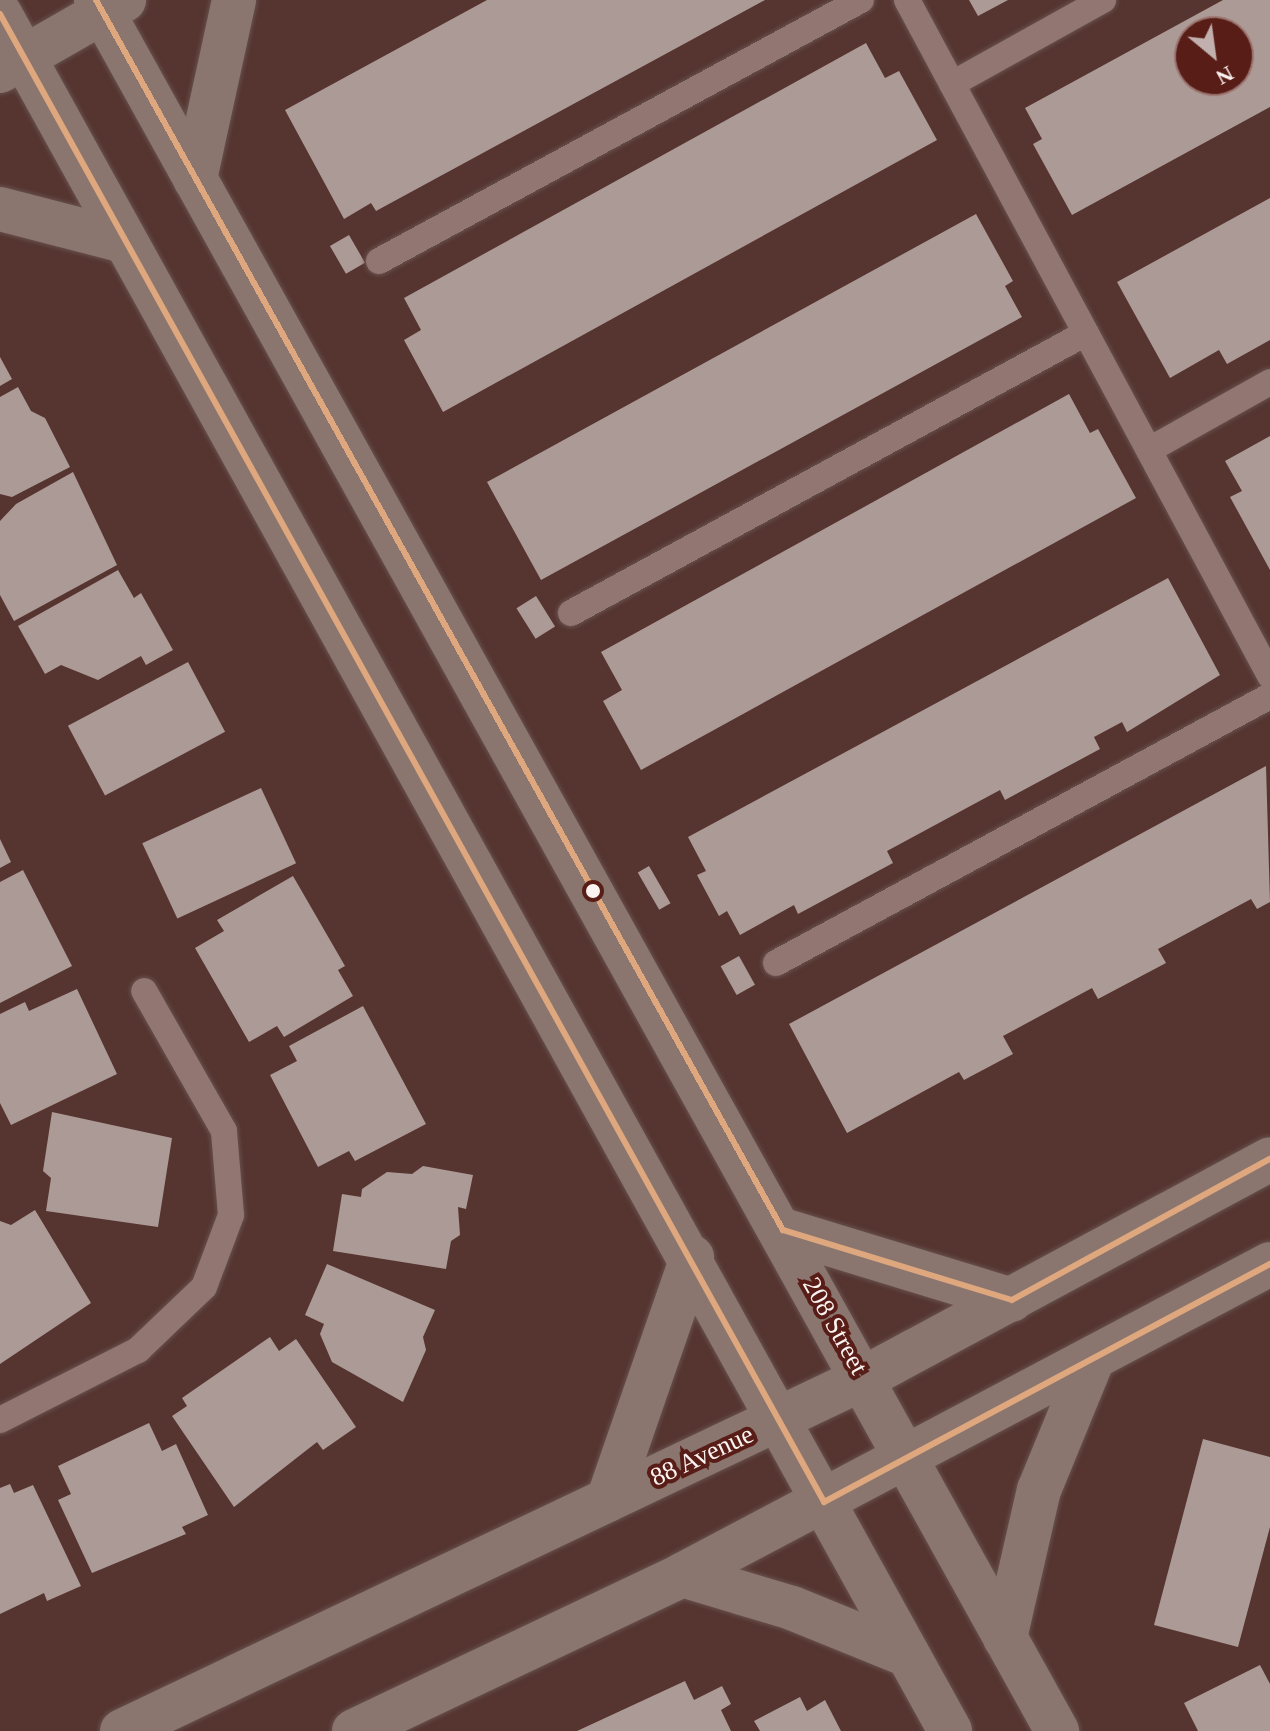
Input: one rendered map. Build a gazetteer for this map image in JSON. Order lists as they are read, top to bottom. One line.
{"streets":{"main road":["208 Street","88 Avenue"]},"crossings":[["208 Street","88 Avenue"]],"north":"bottom right"}
